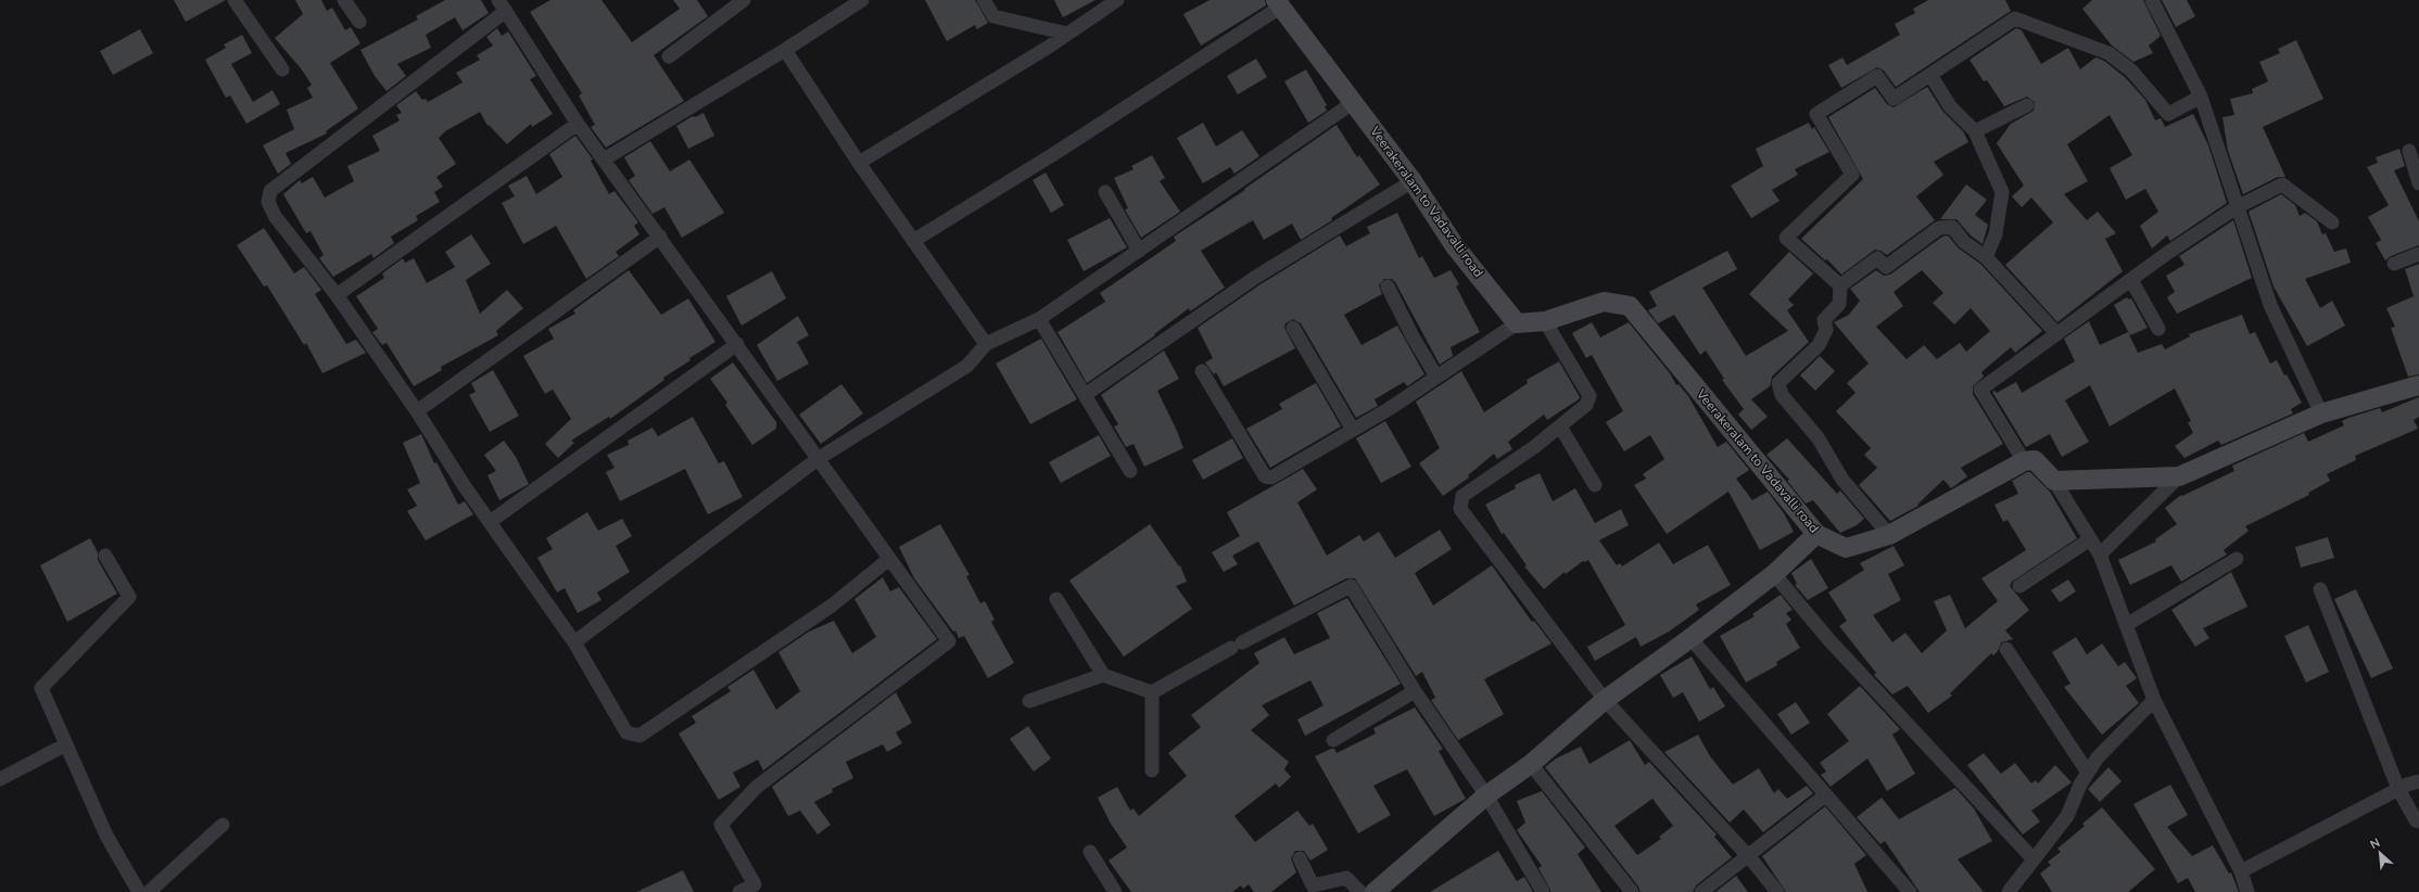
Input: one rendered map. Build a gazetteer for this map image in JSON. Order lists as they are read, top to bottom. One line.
{"streets":{"street":["Veerakeralam to Vadavalli road"]},"north":"top left"}
